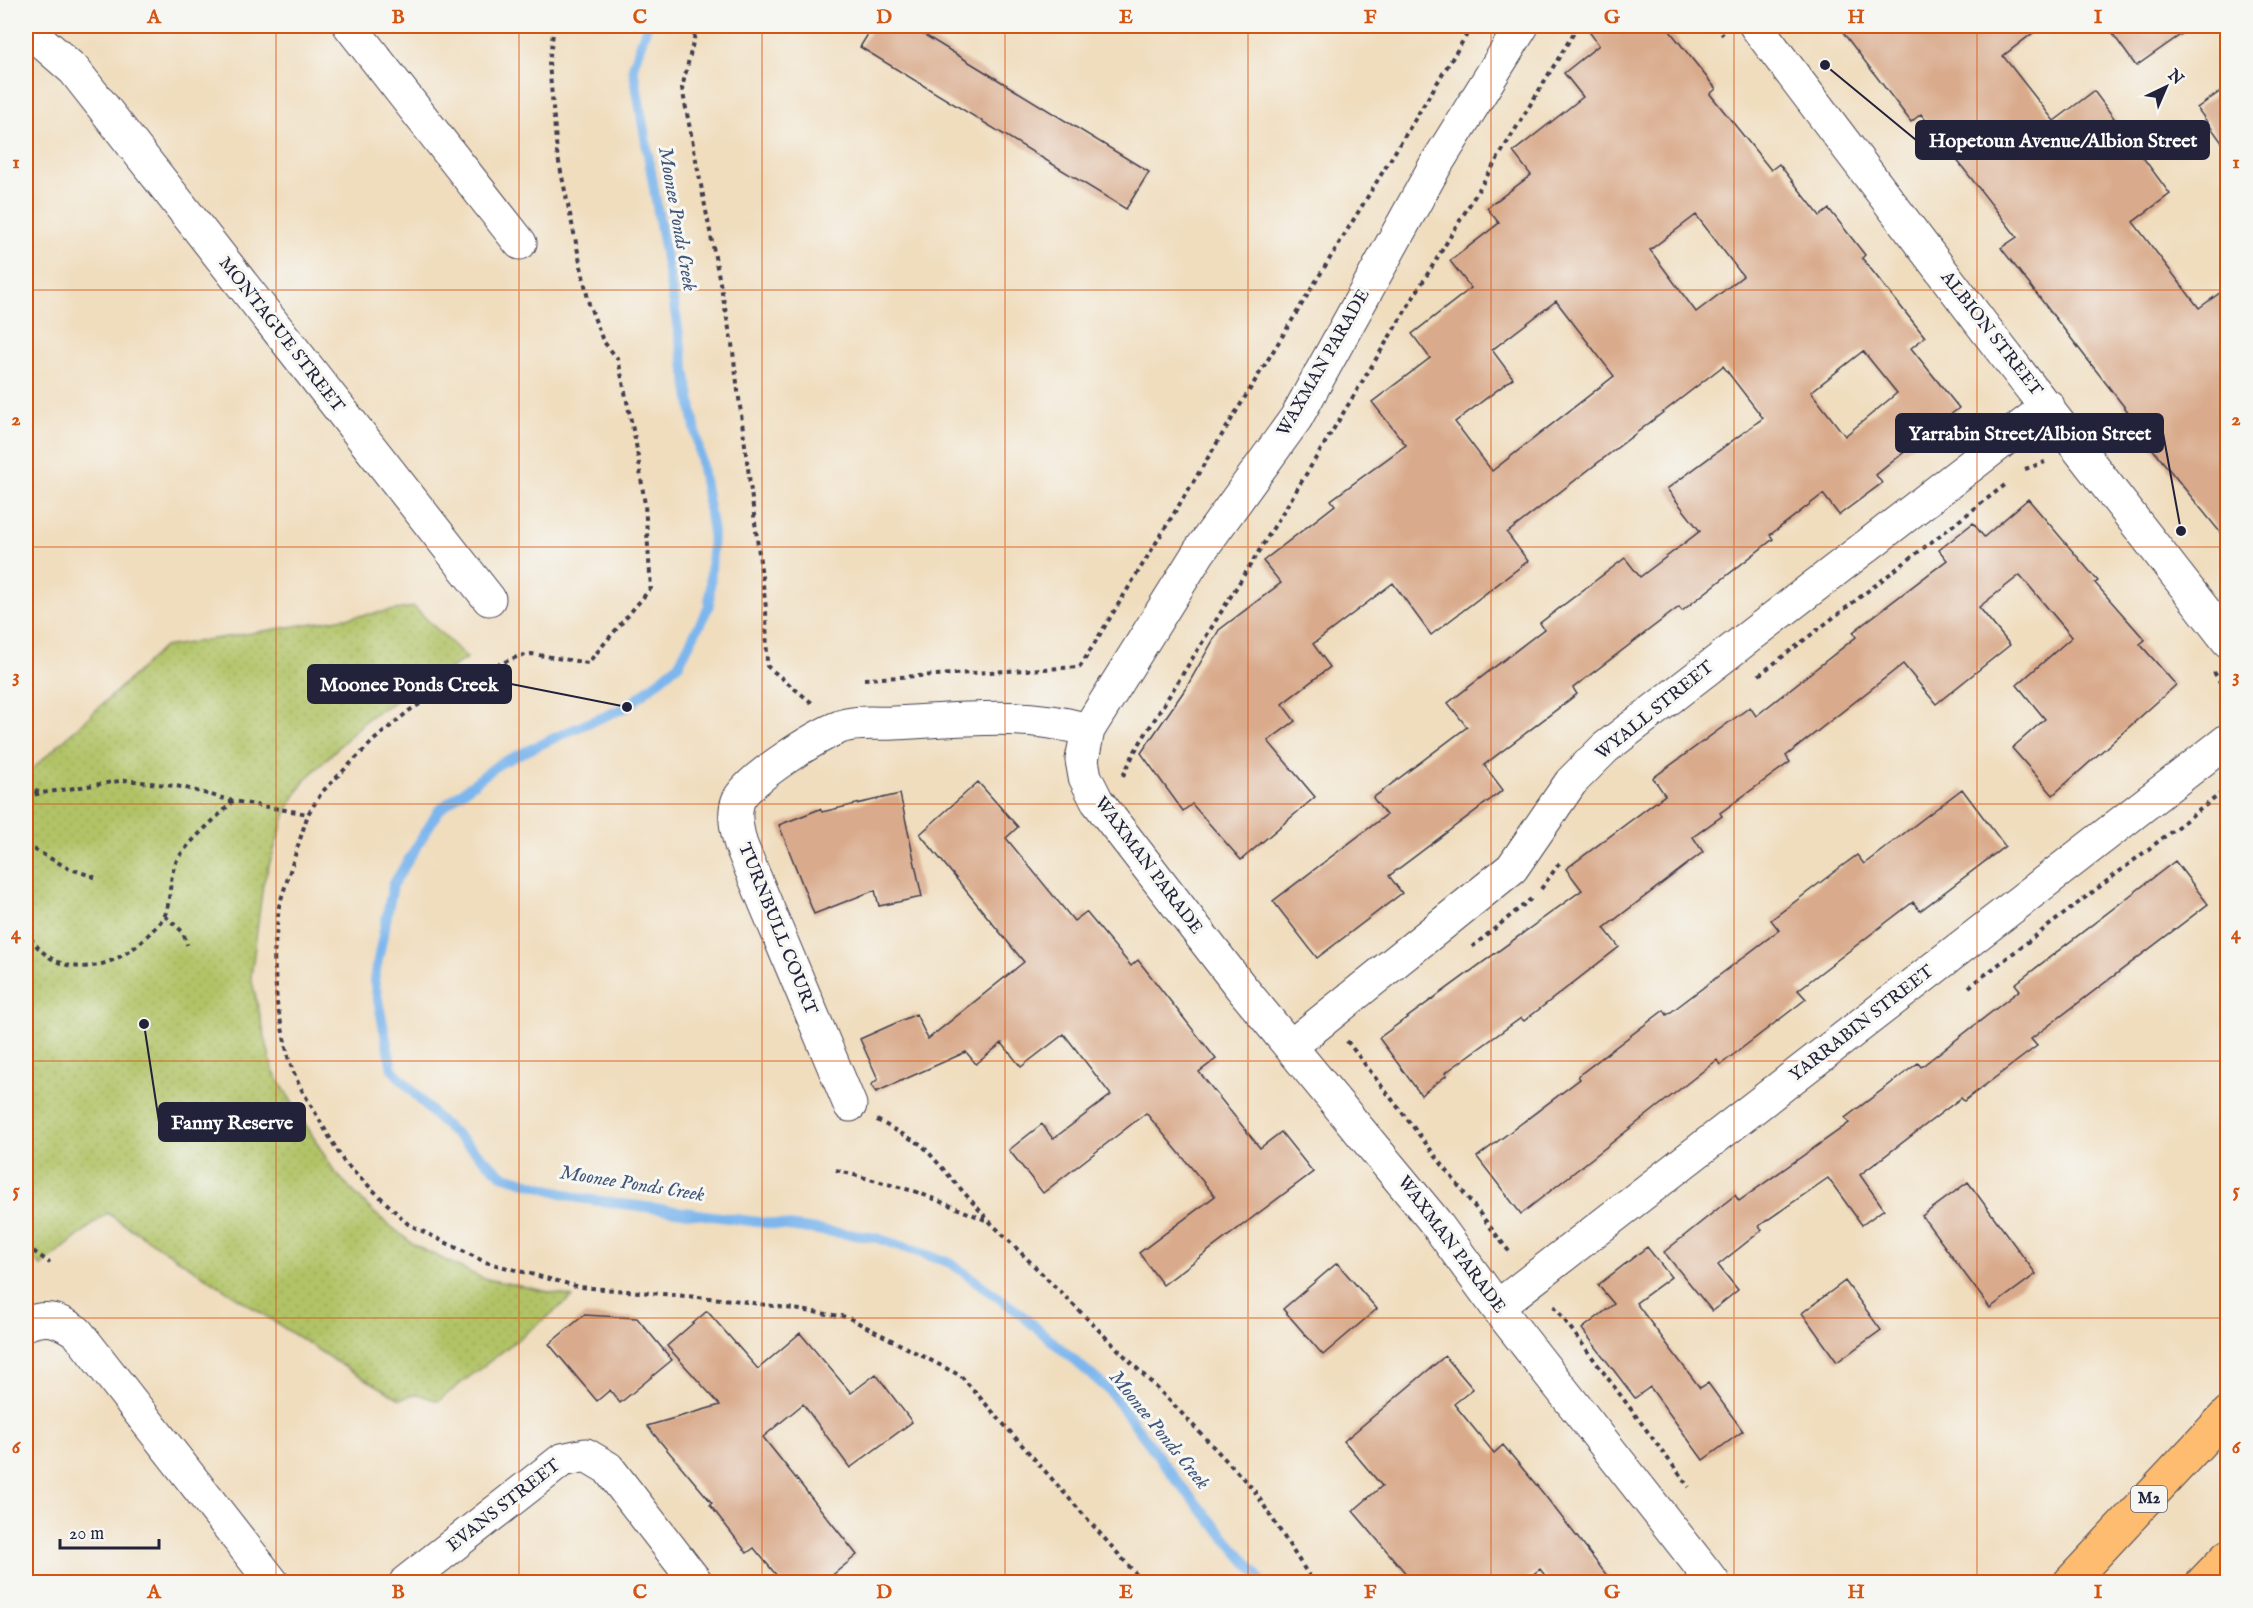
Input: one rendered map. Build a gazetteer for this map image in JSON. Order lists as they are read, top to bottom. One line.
{"streets":{"highway":["M2"],"street":["ALBION STREET","MONTAGUE STREET","WAXMAN PARADE","WYALL STREET","TURNBULL COURT","YARRABIN STREET","EVANS STREET"]},"crossings":[["ALBION STREET","WYALL STREET"],["WAXMAN PARADE","WYALL STREET"],["WAXMAN PARADE","TURNBULL COURT"],["WAXMAN PARADE","YARRABIN STREET"]],"water":["Moonee Ponds Creek"],"places":["Hopetoun Avenue/Albion Street","Yarrabin Street/Albion Street","Moonee Ponds Creek","Fanny Reserve"],"scale_bar":"20 m","north":"top right","grid":{"columns":["A","B","C","D","E","F","G","H","I"],"rows":["1","2","3","4","5","6"]}}
